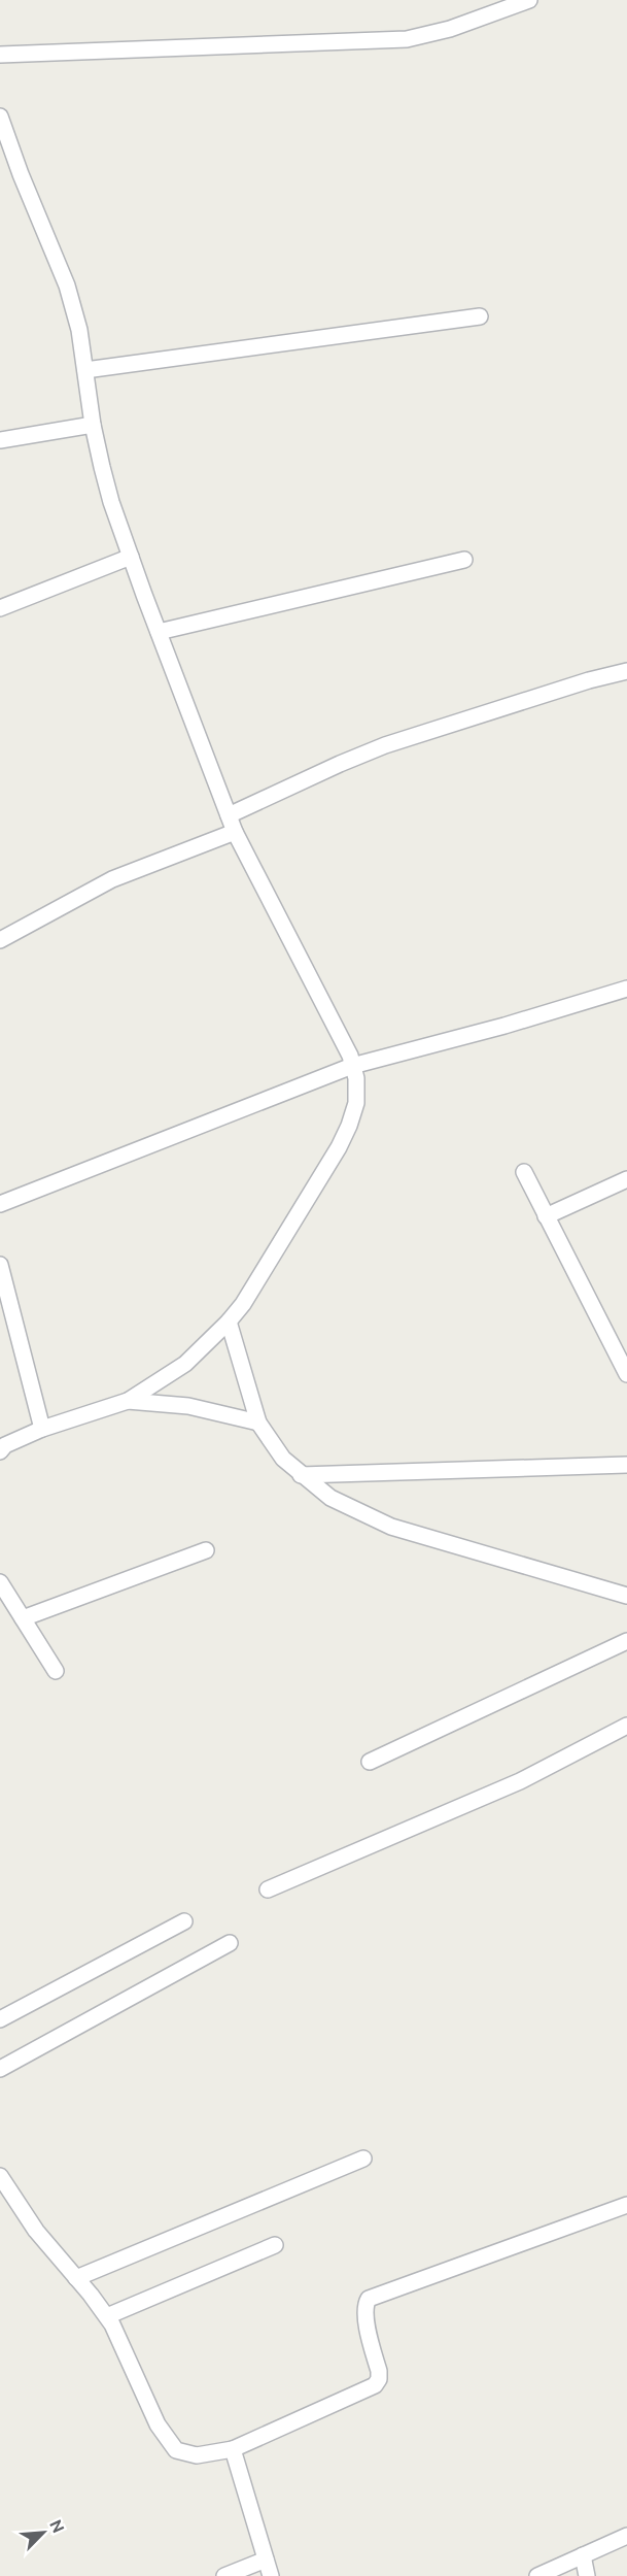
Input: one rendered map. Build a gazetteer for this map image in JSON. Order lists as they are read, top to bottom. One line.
{"north":"top right"}
